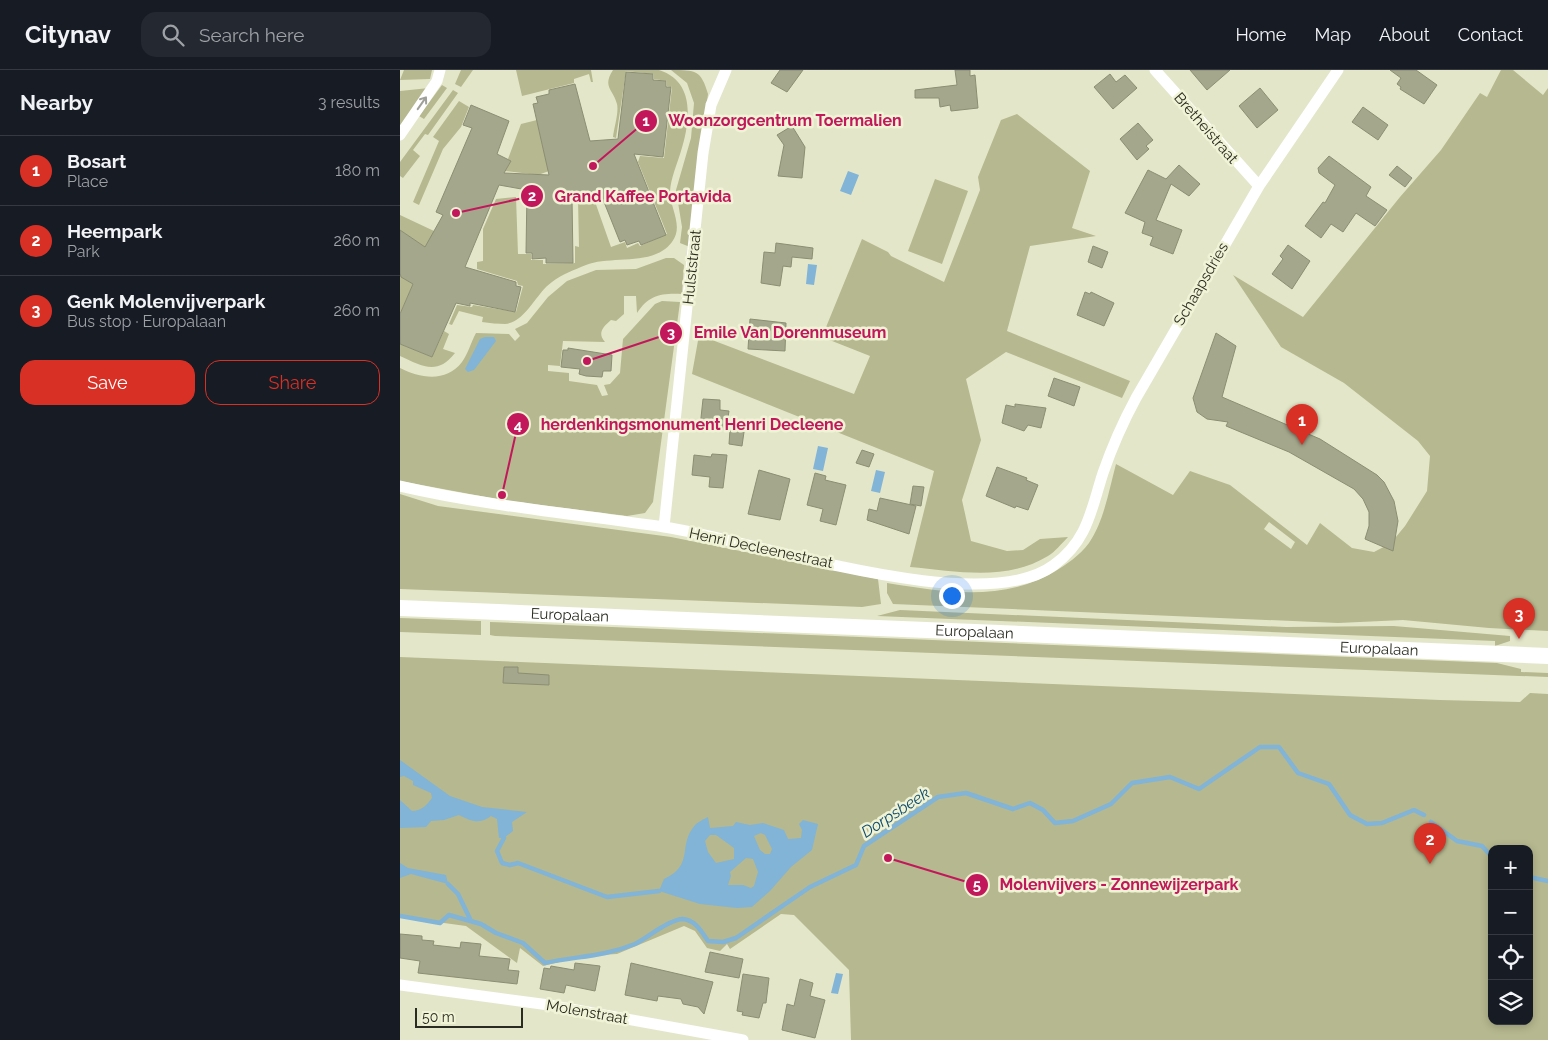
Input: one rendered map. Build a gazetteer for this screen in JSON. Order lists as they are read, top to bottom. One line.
{"streets":{"main road":["Europalaan"],"street":["Bretheistraat","Hulststraat","Schaapsdries","Henri Decleenestraat","Molenstraat"]},"crossings":[["Bretheistraat","Schaapsdries"],["Hulststraat","Henri Decleenestraat"],["Schaapsdries","Henri Decleenestraat"]],"water":["Dorpsbeek"],"places":["Woonzorgcentrum Toermalien","Grand Kaffee Portavida","Emile Van Dorenmuseum","herdenkingsmonument Henri Decleene","Molenvijvers - Zonnewijzerpark"],"scale_bar":"50 m","page":{"header":"Citynav","search":"Search here","nav":["Home","Map","About","Contact"],"heading":["Nearby","3 results"],"list":[{"mark":"1","name":"Bosart","note":"Place","value":"180 m"},{"mark":"2","name":"Heempark","note":"Park","value":"260 m"},{"mark":"3","name":"Genk Molenvijverpark","note":"Bus stop · Europalaan","value":"260 m"}],"buttons":["Save","Share"],"pins":["1","3","2"],"map_buttons":["+","−"],"scale":"50 m"}}
